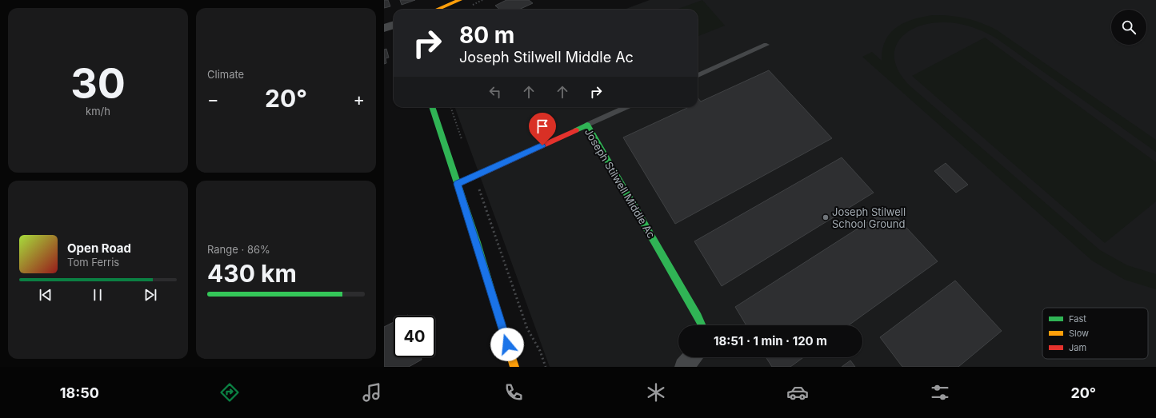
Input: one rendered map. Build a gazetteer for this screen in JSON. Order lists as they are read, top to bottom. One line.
{"streets":{"street":["Joseph Stilwell Middle Ac"]},"places":["Joseph Stilwell School Ground"],"legend":["Fast","Slow","Jam"],"page":{"tile":[["30","km/h"],"Climate",["Range · 86%","430 km"]],"turn":["80 m","Joseph Stilwell Middle Ac"],"heat":["−","20°","+"],"song":["Open Road","Tom Ferris"],"limit":"40","trip":"18:51 · 1 min · 120 m","tabs":["18:50","20°"]}}
